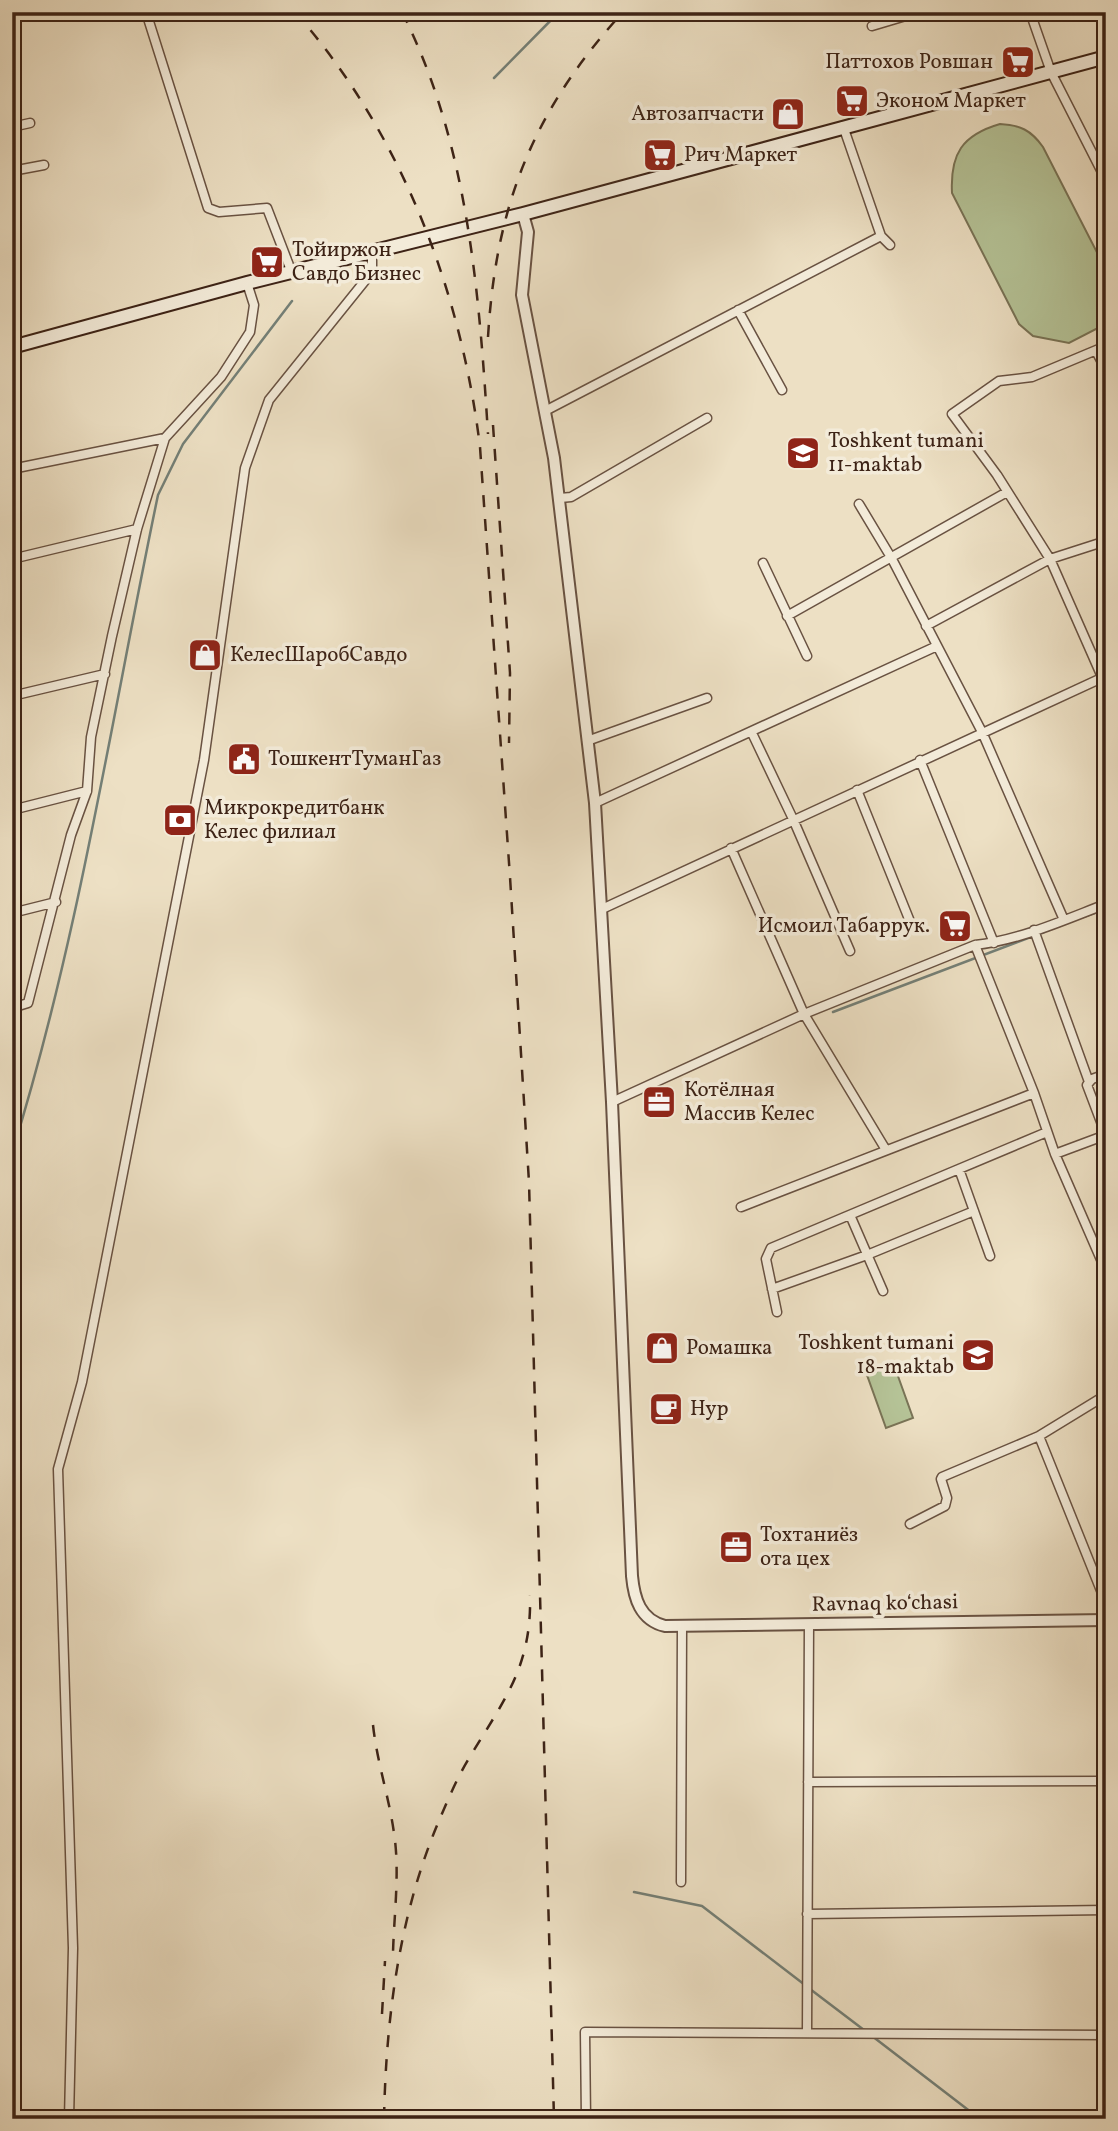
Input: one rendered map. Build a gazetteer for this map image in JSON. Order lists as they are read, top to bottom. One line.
{"streets":{"street":["Ravnaq ko‘chasi"]},"places":{"supermarket":["Паттохов Ровшан","Эконом Маркет","Рич Маркет","Тойиржон Савдо Бизнес","Исмоил Табаррук."],"shop":["Автозапчасти","КелесШаробСавдо","Ромашка"],"school or university":["Toshkent tumani 11-maktab","Toshkent tumani 18-maktab"],"public building":["ТошкентТуманГаз"],"bank":["Микрокредитбанк Келес филиал"],"office":["Котёлная Массив Келес","Тохтаниёз ота цех"],"cafe":["Нур"]}}
